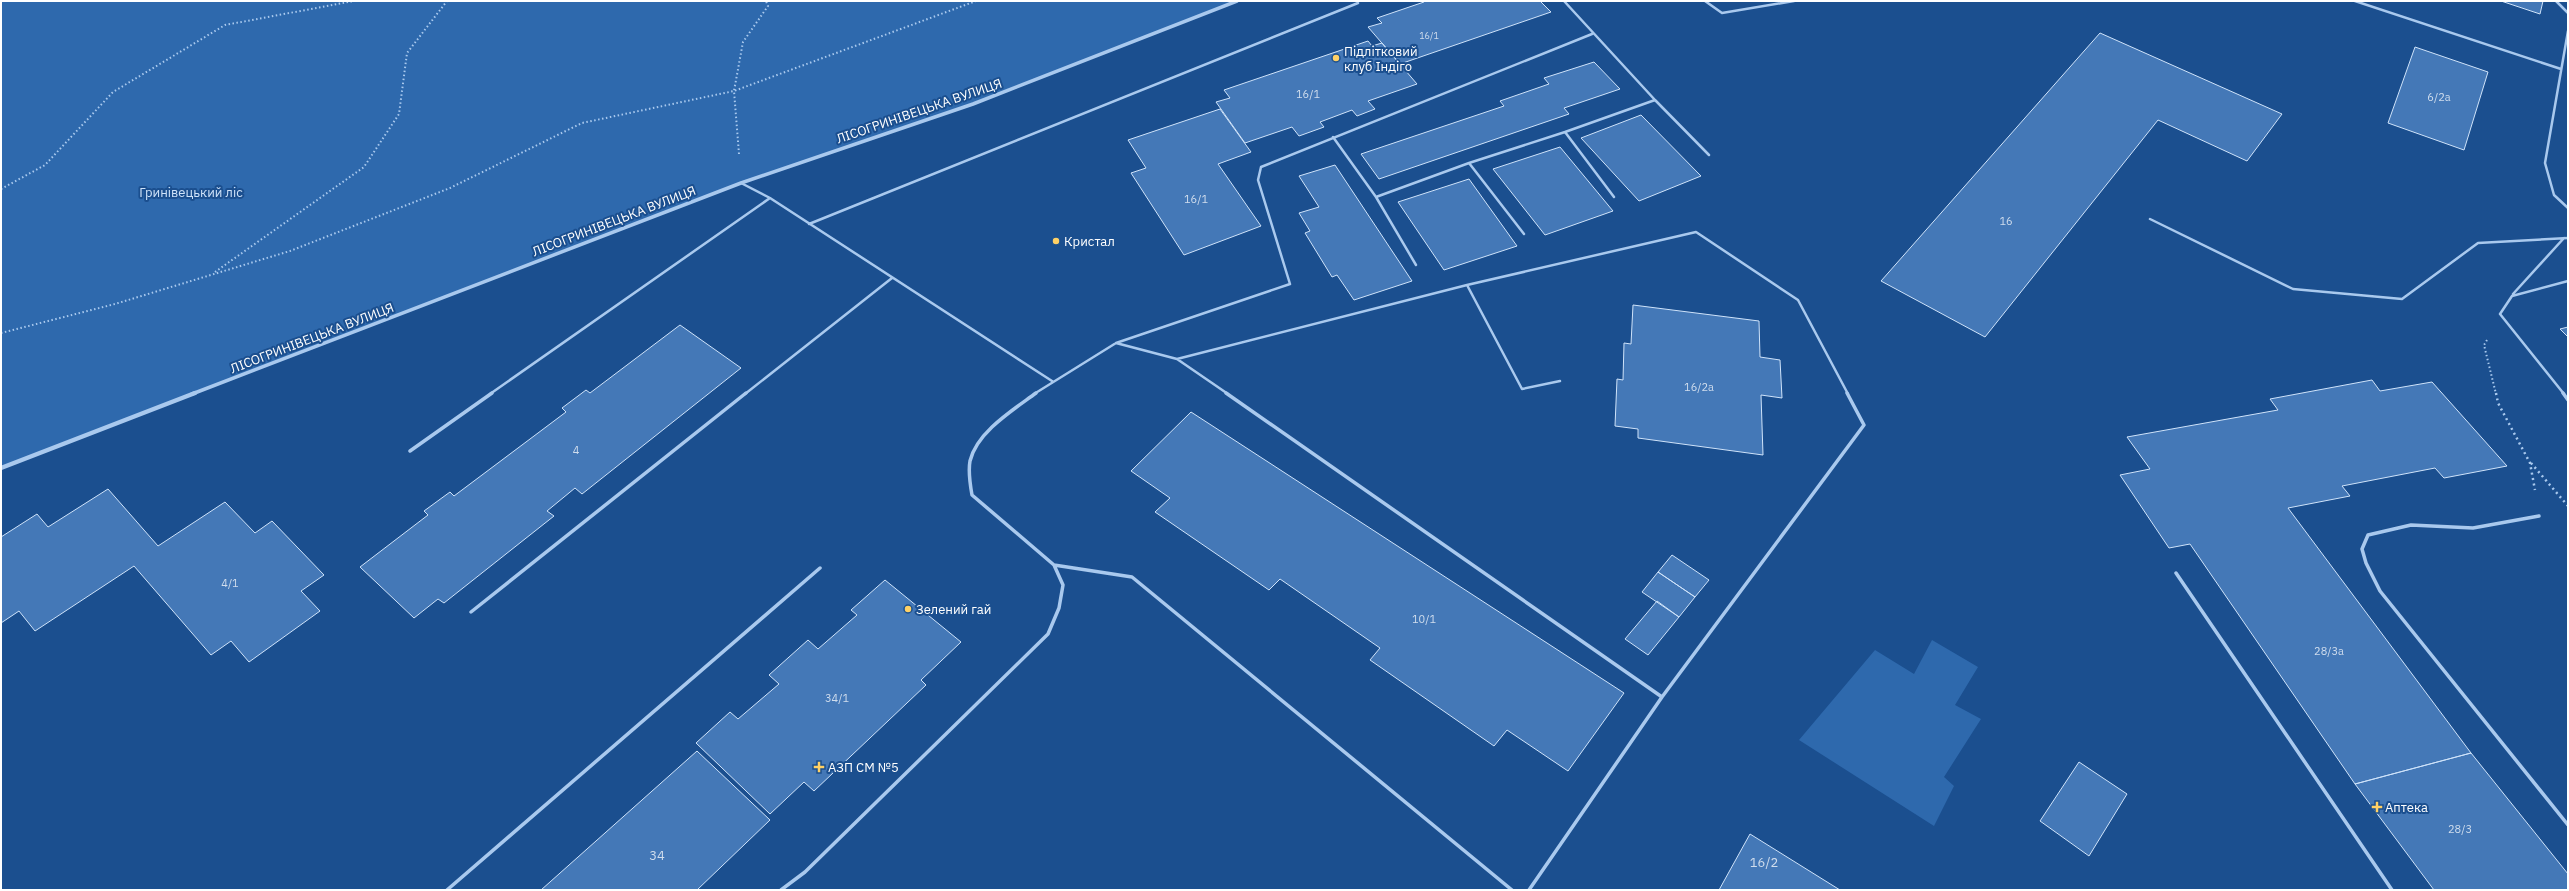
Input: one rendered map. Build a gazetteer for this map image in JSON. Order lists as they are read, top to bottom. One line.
{"streets":{"street":["ЛІСОГРИНІВЕЦЬКА ВУЛИЦЯ"]},"parks":["Гринівецький ліс"],"places":{"other":["Підлітковий клуб Індіго","Кристал","Зелений гай"],"health":["АЗП СМ №5","Аптека"]},"house_numbers":["16/1","16/1","6/2а","16/1","16","16/2а","4","4/1","10/1","28/3а","34/1","28/3","34","16/2"]}
